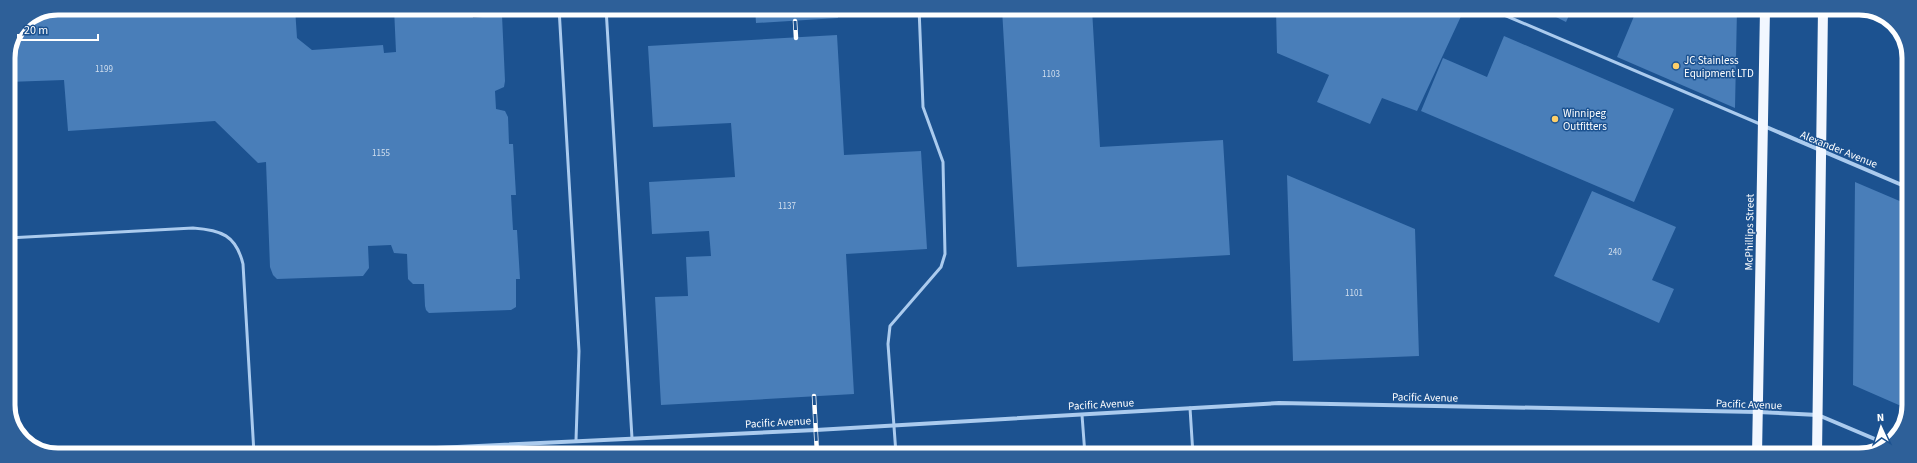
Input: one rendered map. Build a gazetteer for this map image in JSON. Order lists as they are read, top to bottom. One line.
{"streets":{"main road":["McPhillips Street"],"street":["Alexander Avenue","Pacific Avenue"]},"crossings":[["Alexander Avenue","McPhillips Street"],["McPhillips Street","Pacific Avenue"]],"places":["JC Stainless Equipment LTD","Winnipeg Outfitters"],"house_numbers":["1199","1103","1155","1137","240","1101"],"scale_bar":"20 m","north":"top"}
